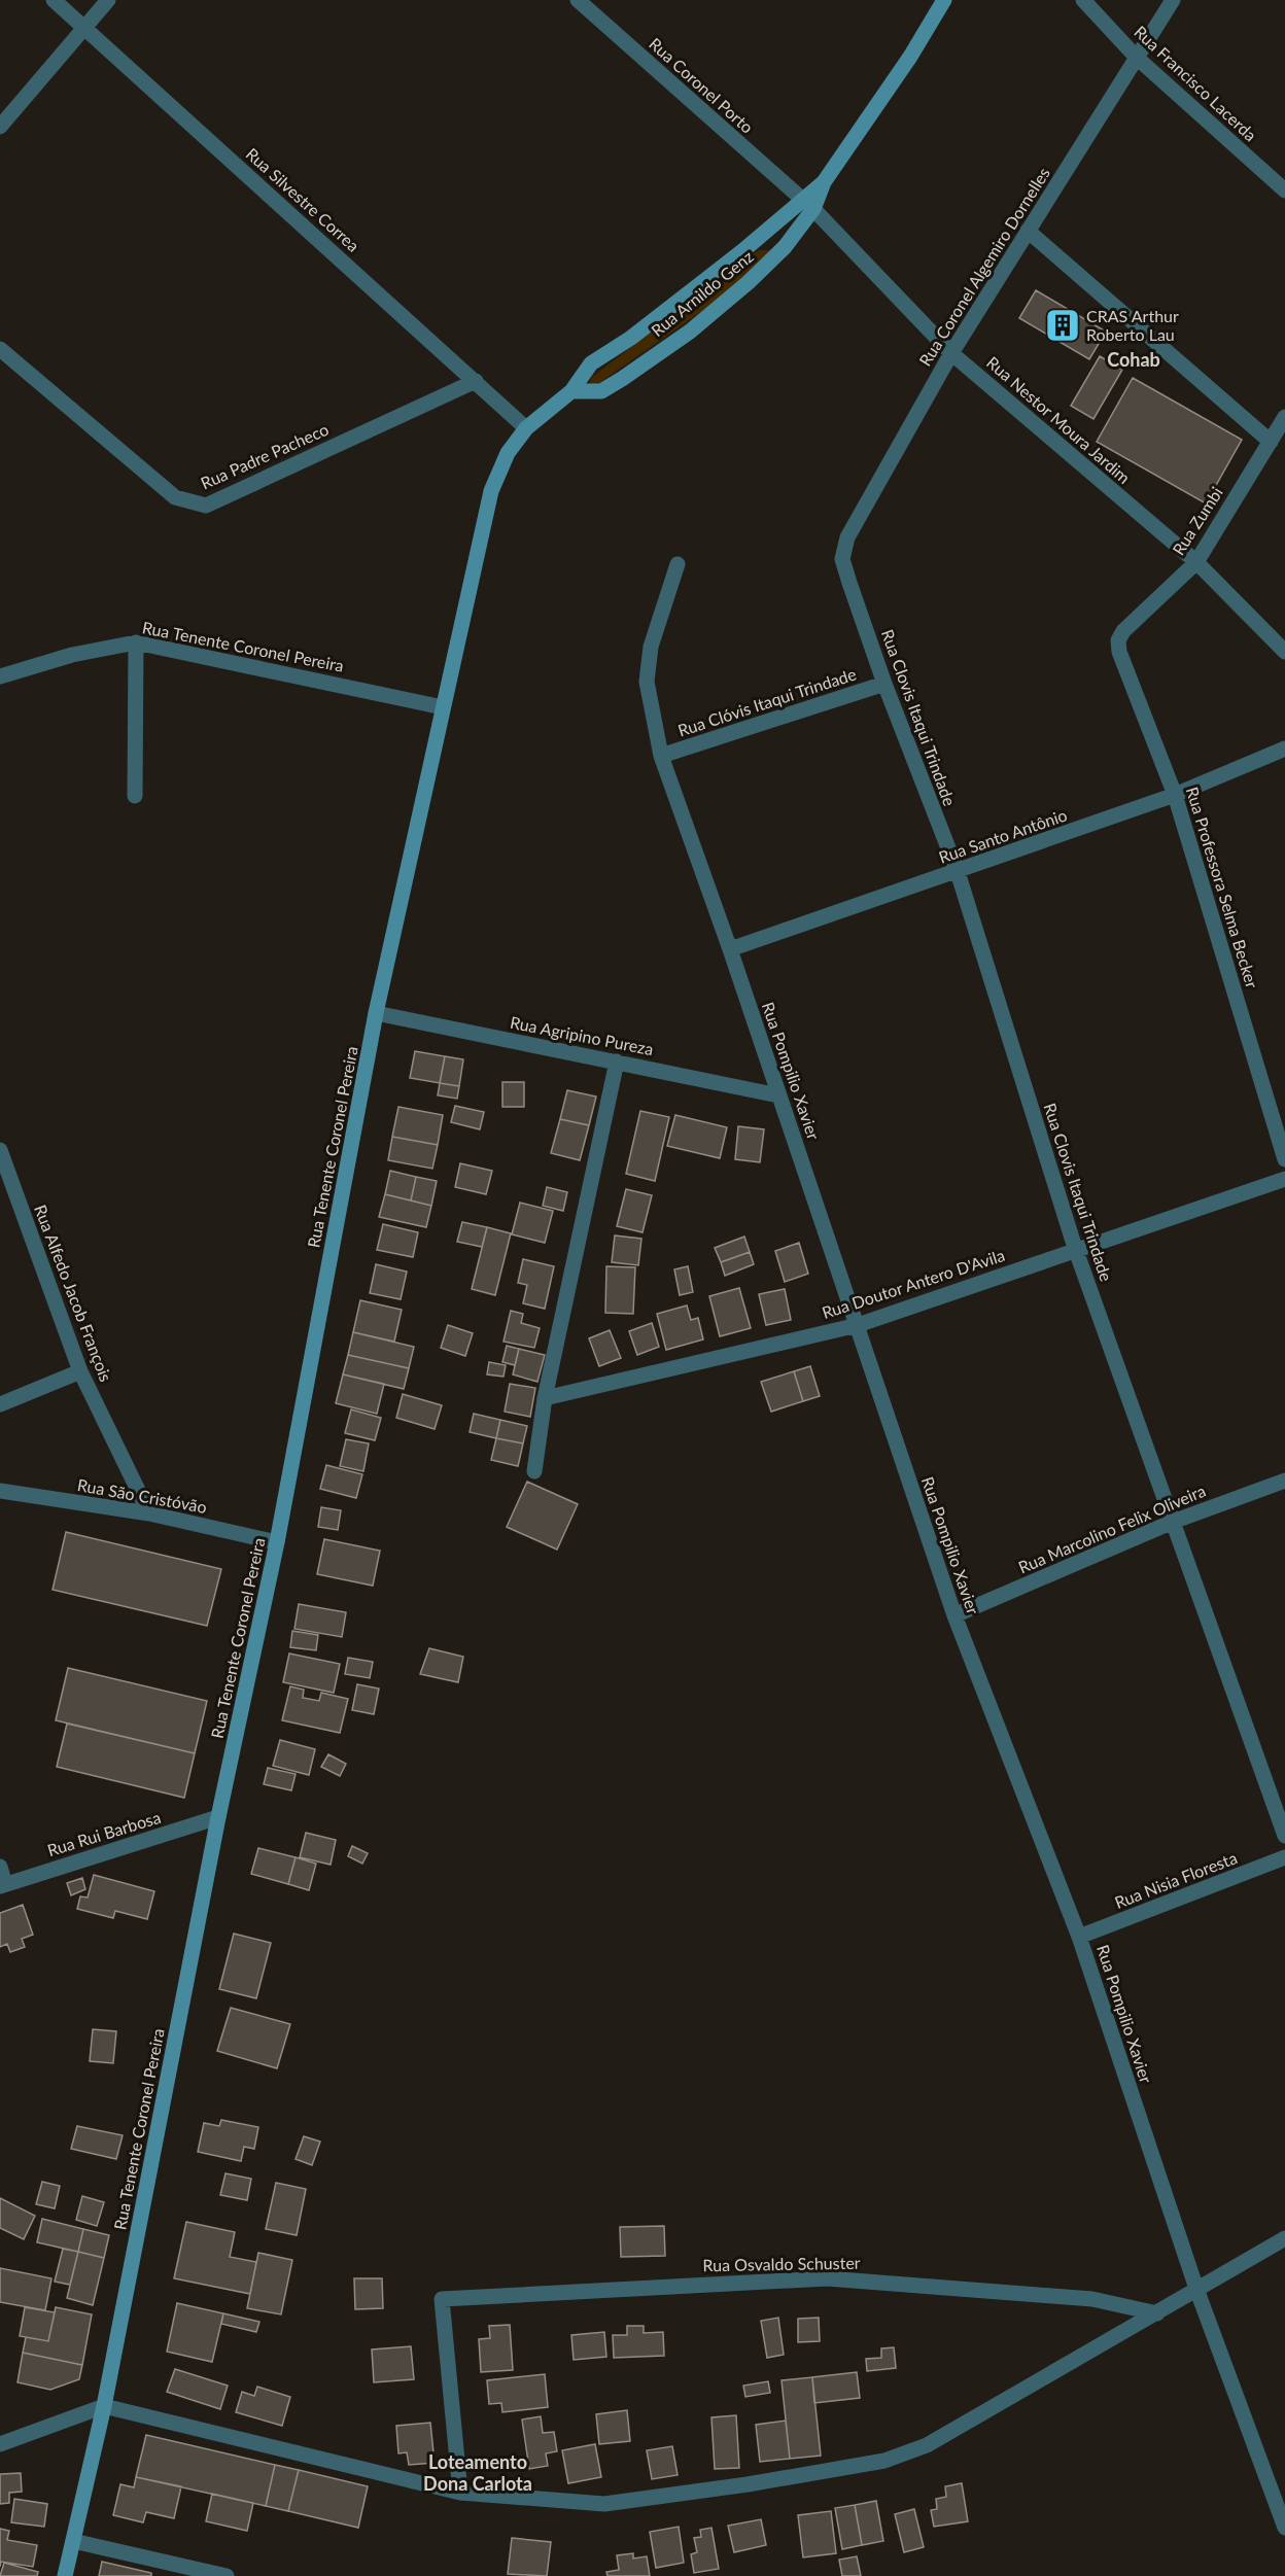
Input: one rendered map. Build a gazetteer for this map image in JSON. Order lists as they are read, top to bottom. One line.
{"streets":{"main road":["Rua Arnildo Genz","Rua Tenente Coronel Pereira"],"street":["Rua Francisco Lacerda","Rua Coronel Porto","Rua Silvestre Correa","Rua Coronel Algemiro Dornelles","Rua Nestor Moura Jardim","Rua Padre Pacheco","Rua Zumbi","Rua Clóvis Itaqui Trindade","Rua Clovis Itaqui Trindade","Rua Santo Antônio","Rua Professora Selma Becker","Rua Agripino Pureza","Rua Pompilio Xavier","Rua Doutor Antero D'Avila","Rua Alfedo Jacob François","Rua São Cristóvão","Rua Marcolino Felix Oliveira","Rua Rui Barbosa","Rua Nisia Floresta","Rua Osvaldo Schuster"]},"crossings":[["Rua Francisco Lacerda","Rua Coronel Algemiro Dornelles"],["Rua Coronel Porto","Rua Arnildo Genz"],["Rua Coronel Porto","Rua Nestor Moura Jardim"],["Rua Silvestre Correa","Rua Arnildo Genz"],["Rua Silvestre Correa","Rua Padre Pacheco"],["Rua Silvestre Correa","Rua Tenente Coronel Pereira"],["Rua Coronel Algemiro Dornelles","Rua Nestor Moura Jardim"],["Rua Coronel Algemiro Dornelles","Rua Clovis Itaqui Trindade"],["Rua Arnildo Genz","Rua Nestor Moura Jardim"],["Rua Arnildo Genz","Rua Tenente Coronel Pereira"],["Rua Nestor Moura Jardim","Rua Zumbi"],["Rua Zumbi","Rua Professora Selma Becker"],["Rua Tenente Coronel Pereira","Rua Agripino Pureza"],["Rua Tenente Coronel Pereira","Rua São Cristóvão"],["Rua Tenente Coronel Pereira","Rua Rui Barbosa"],["Rua Clóvis Itaqui Trindade","Rua Clovis Itaqui Trindade"],["Rua Clóvis Itaqui Trindade","Rua Pompilio Xavier"],["Rua Clovis Itaqui Trindade","Rua Santo Antônio"],["Rua Clovis Itaqui Trindade","Rua Doutor Antero D'Avila"],["Rua Clovis Itaqui Trindade","Rua Marcolino Felix Oliveira"],["Rua Santo Antônio","Rua Professora Selma Becker"],["Rua Santo Antônio","Rua Pompilio Xavier"],["Rua Agripino Pureza","Rua Pompilio Xavier"],["Rua Pompilio Xavier","Rua Doutor Antero D'Avila"],["Rua Pompilio Xavier","Rua Marcolino Felix Oliveira"],["Rua Pompilio Xavier","Rua Nisia Floresta"],["Rua Alfedo Jacob François","Rua São Cristóvão"]],"districts":["Cohab","Loteamento Dona Carlota"],"places":{"building":["CRAS Arthur Roberto Lau"]}}
